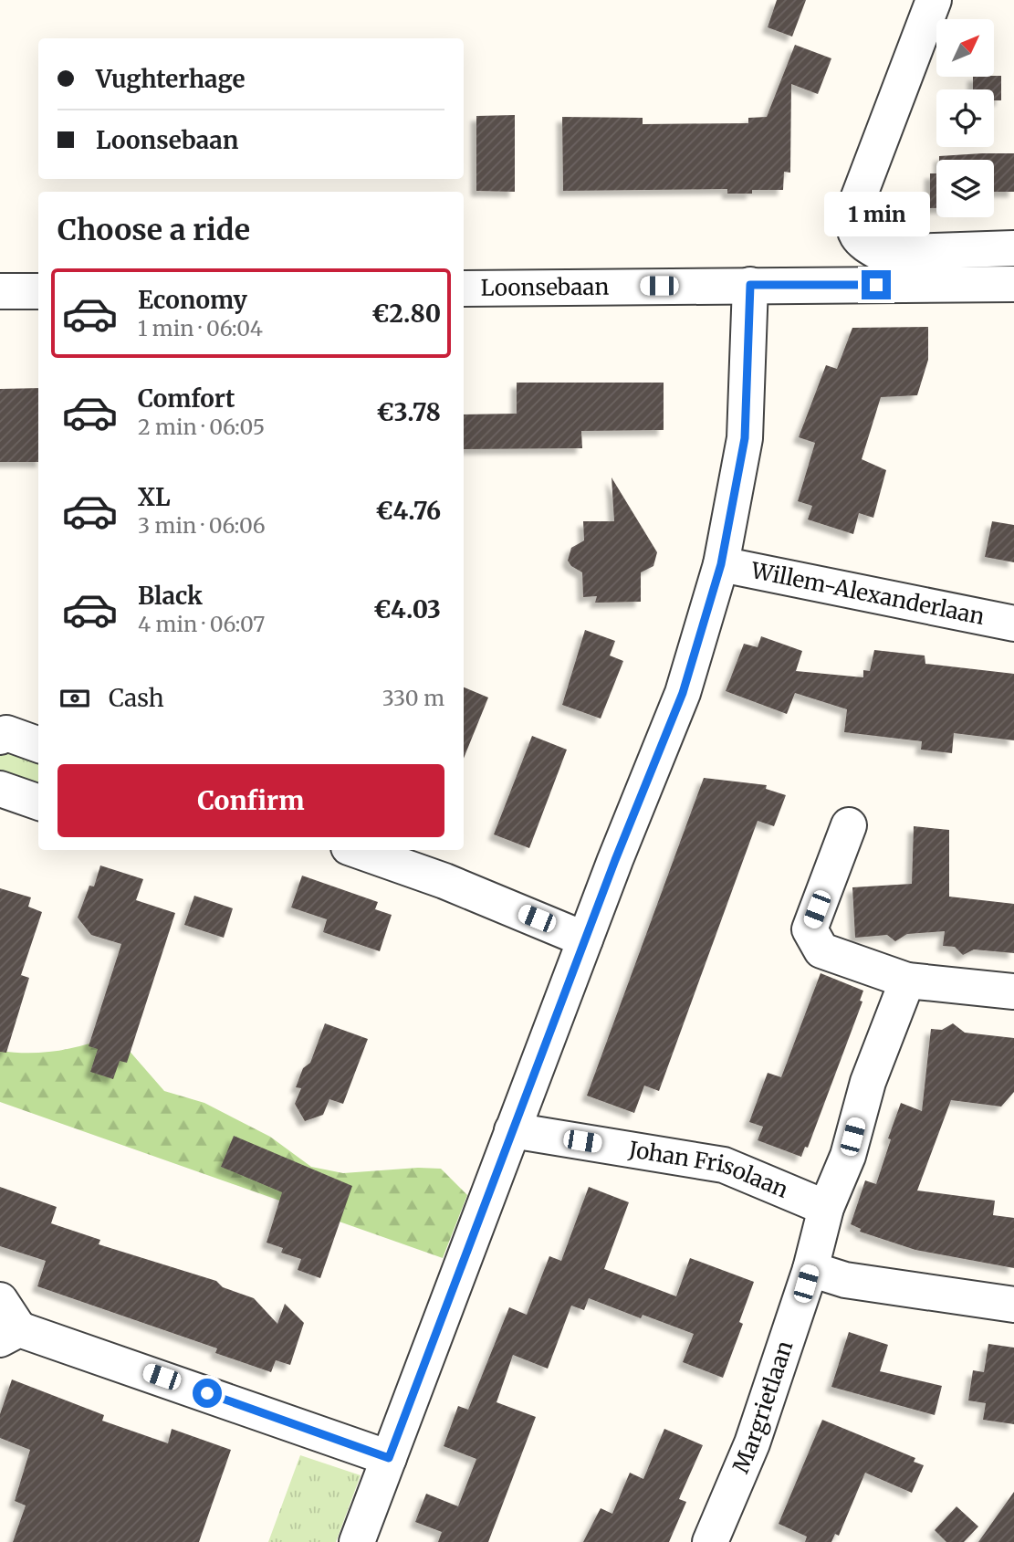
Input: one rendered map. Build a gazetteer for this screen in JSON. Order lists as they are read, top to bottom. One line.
{"streets":{"street":["Loonsebaan","Willem-Alexanderlaan","Johan Frisolaan","Margrietlaan"]},"north":"top right","page":{"banner":["Vughterhage","Loonsebaan"],"bubble":"1 min","heading":"Choose a ride","list":[{"name":"Economy","note":"1 min · 06:04","value":"€2.80"},{"name":"Comfort","note":"2 min · 06:05","value":"€3.78"},{"name":"XL","note":"3 min · 06:06","value":"€4.76"},{"name":"Black","note":"4 min · 06:07","value":"€4.03"}],"pay":["Cash","330 m"],"buttons":"Confirm"}}
